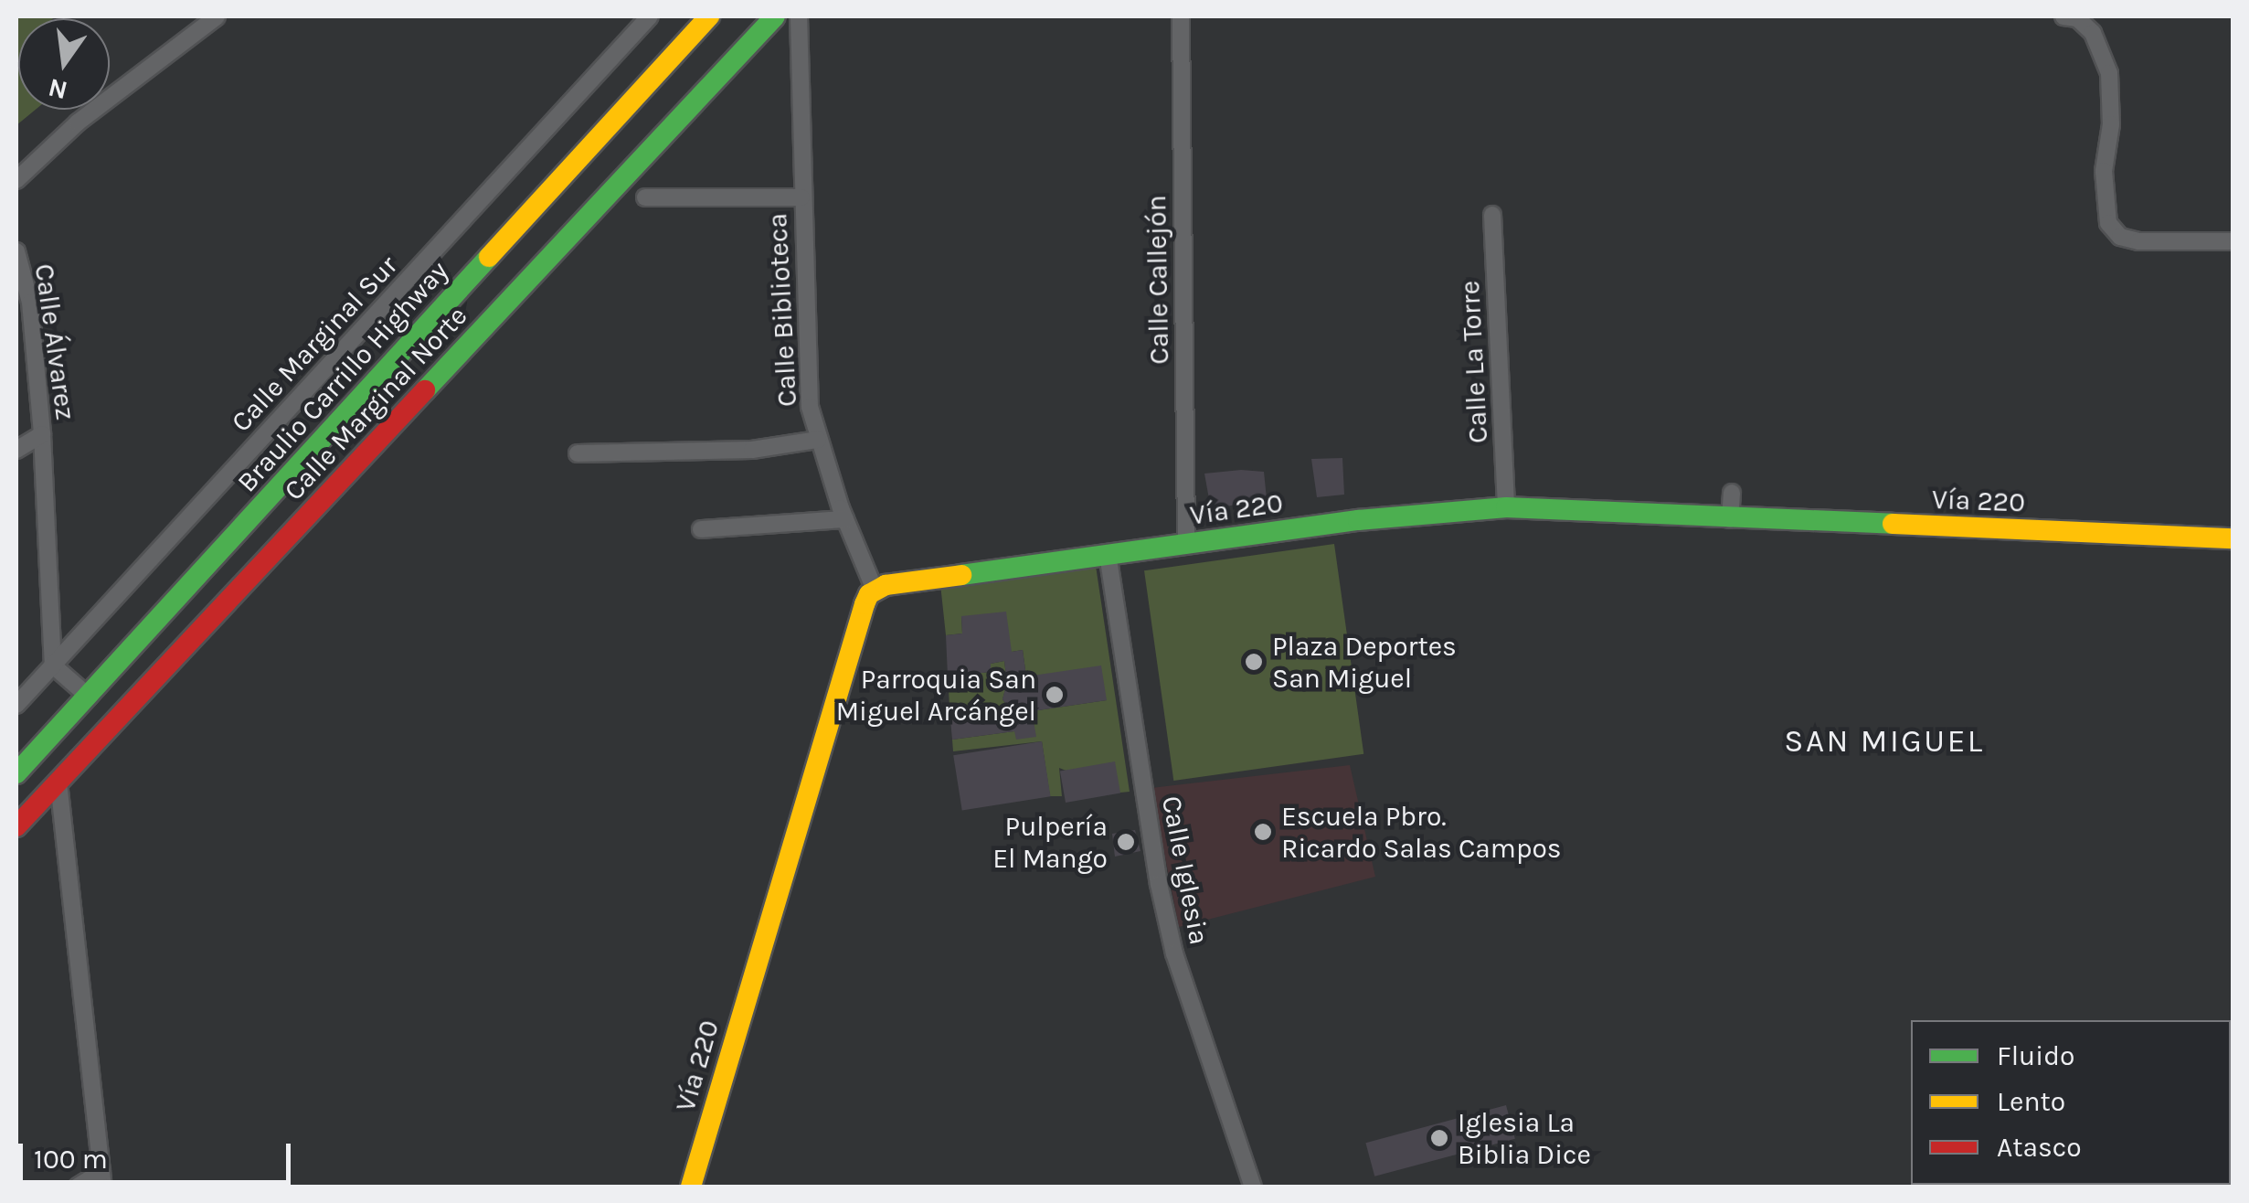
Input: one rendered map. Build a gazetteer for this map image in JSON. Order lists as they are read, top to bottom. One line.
{"streets":{"main road":["Braulio Carrillo Highway","Calle Marginal Norte","Vía 220"],"street":["Calle Callejón","Calle Biblioteca","Calle Álvarez","Calle Marginal Sur","Calle La Torre","Calle Iglesia"]},"crossings":[["Calle Callejón","Vía 220"],["Calle Biblioteca","Vía 220"],["Calle Álvarez","Calle Marginal Sur"],["Calle La Torre","Vía 220"],["Vía 220","Calle Iglesia"]],"districts":["SAN MIGUEL"],"places":["Plaza Deportes San Miguel","Parroquia San Miguel Arcángel","Escuela Pbro. Ricardo Salas Campos","Pulpería El Mango","Iglesia La Biblia Dice"],"legend":["Fluido","Lento","Atasco"],"scale_bar":"100 m","north":"bottom"}
